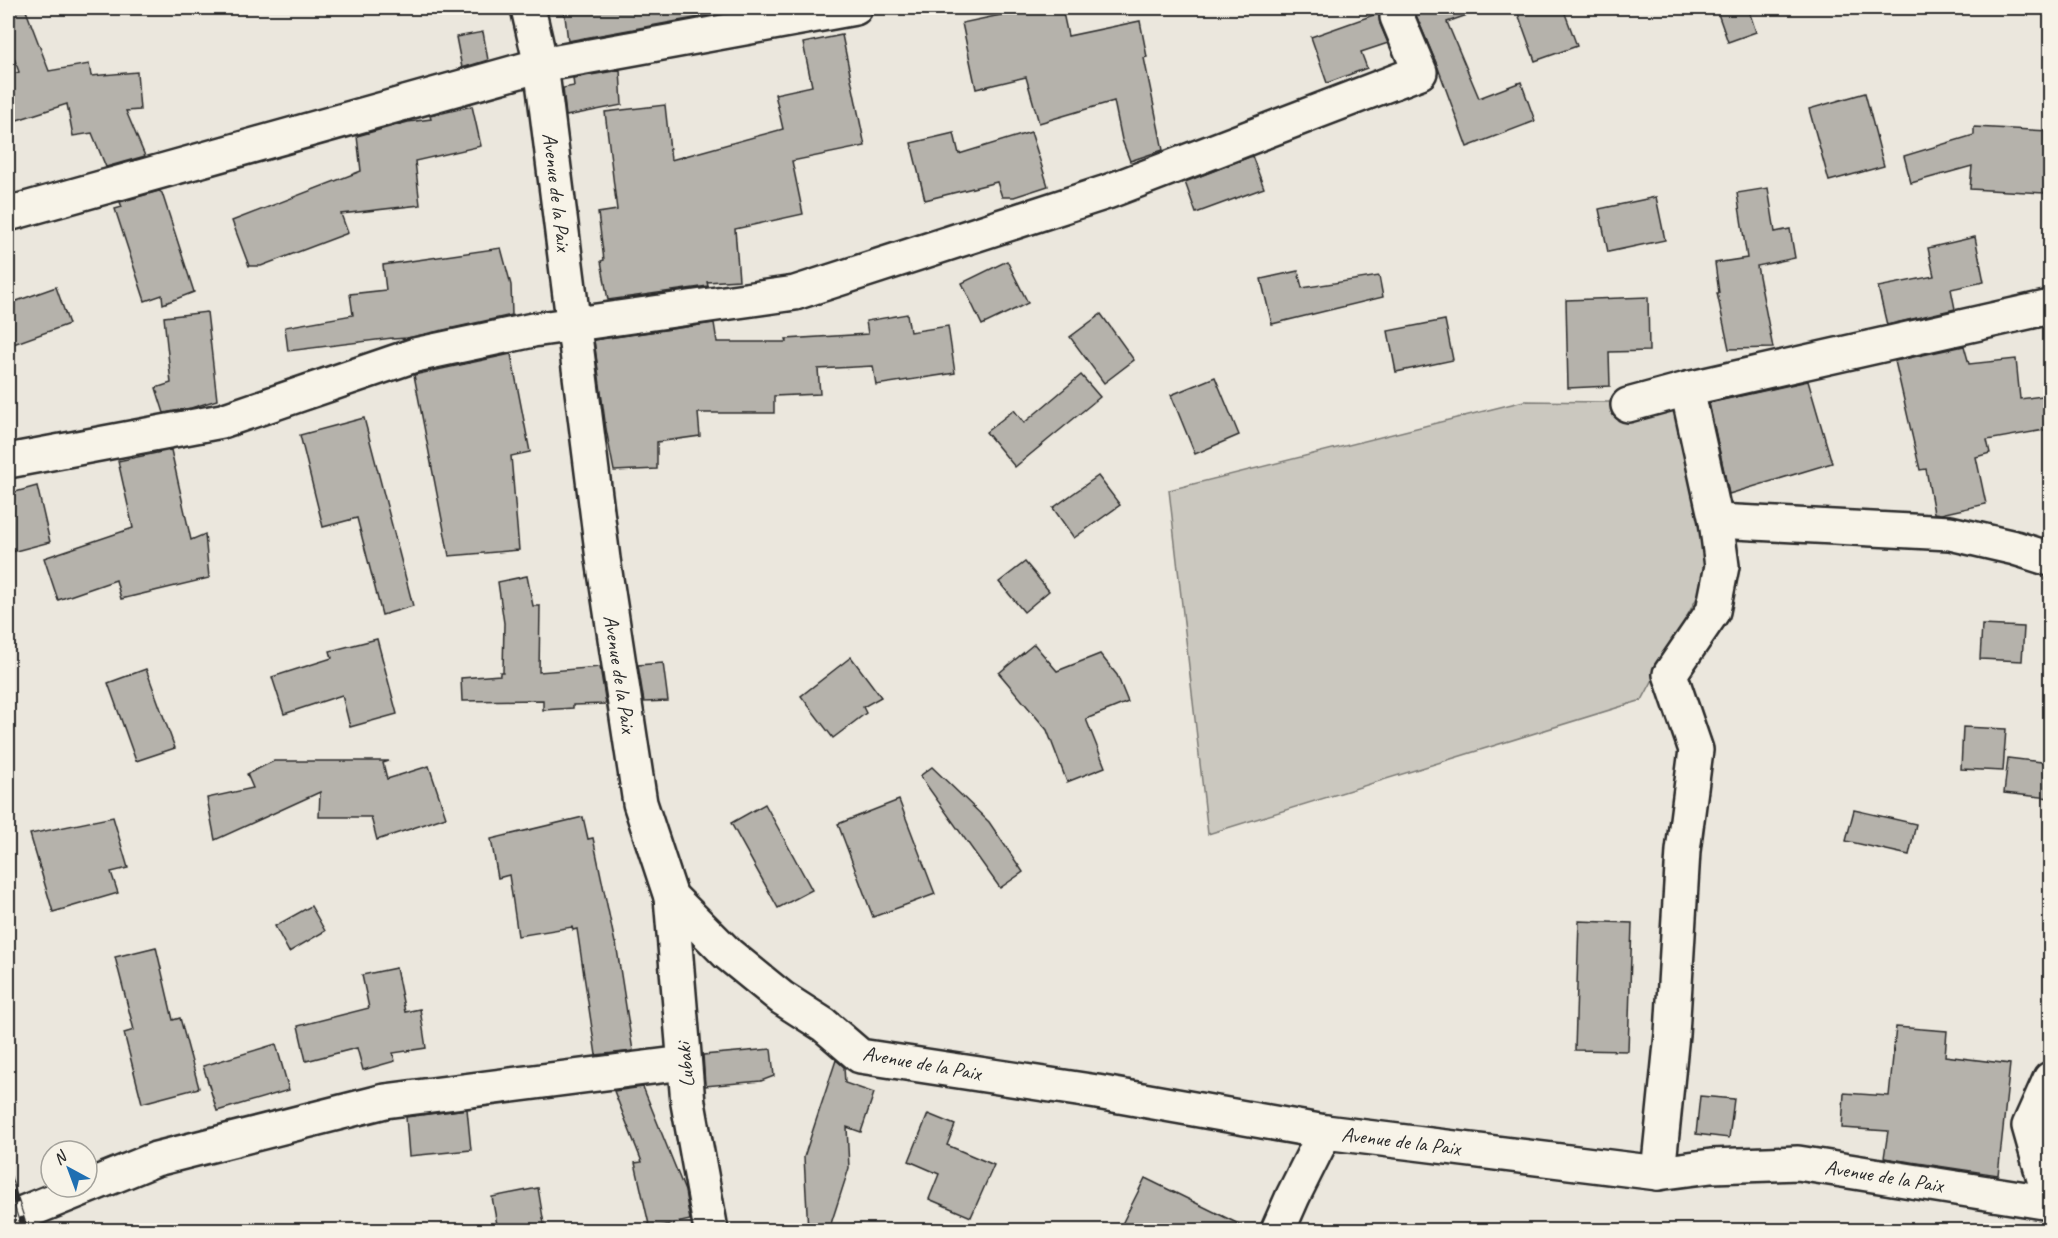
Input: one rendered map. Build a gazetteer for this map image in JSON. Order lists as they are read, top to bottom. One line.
{"streets":{"street":["Avenue de la Paix","Lubaki"]},"crossings":[["Avenue de la Paix","Lubaki"]],"north":"top left"}
